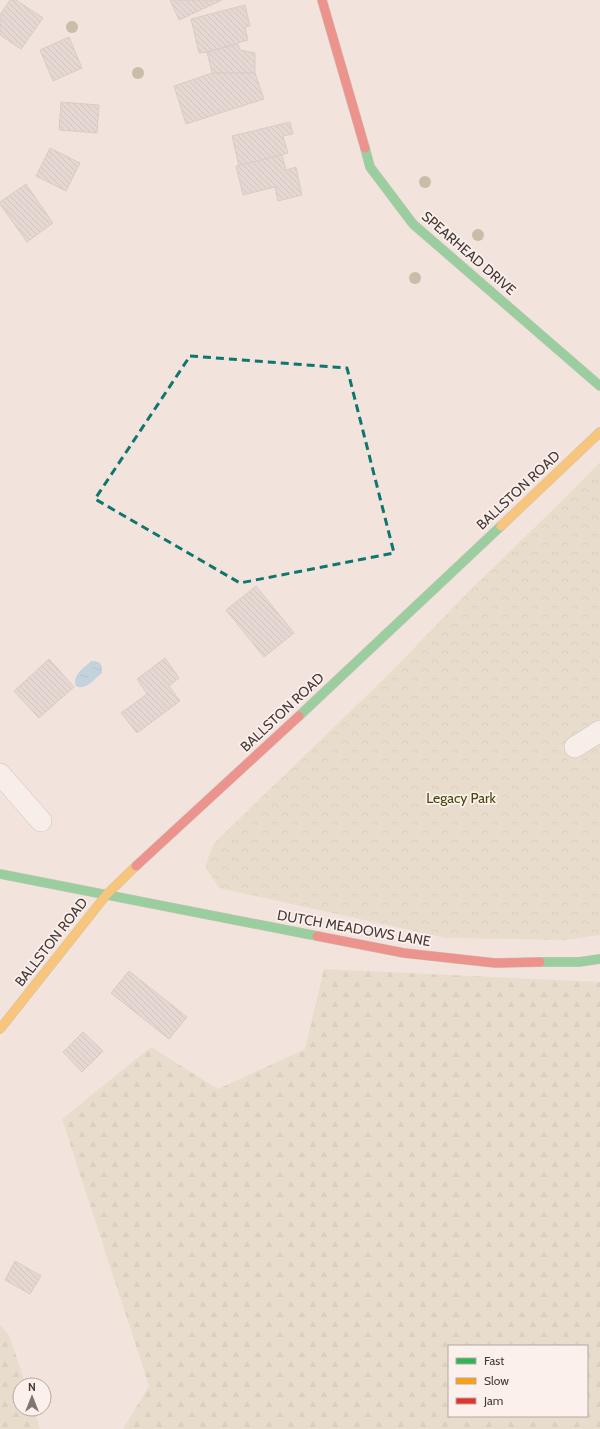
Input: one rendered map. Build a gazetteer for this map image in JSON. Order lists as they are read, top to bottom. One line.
{"streets":{"street":["SPEARHEAD DRIVE","BALLSTON ROAD","DUTCH MEADOWS LANE"]},"crossings":[["BALLSTON ROAD","DUTCH MEADOWS LANE"]],"parks":["Legacy Park"],"legend":["Fast","Slow","Jam"],"north":"top"}
